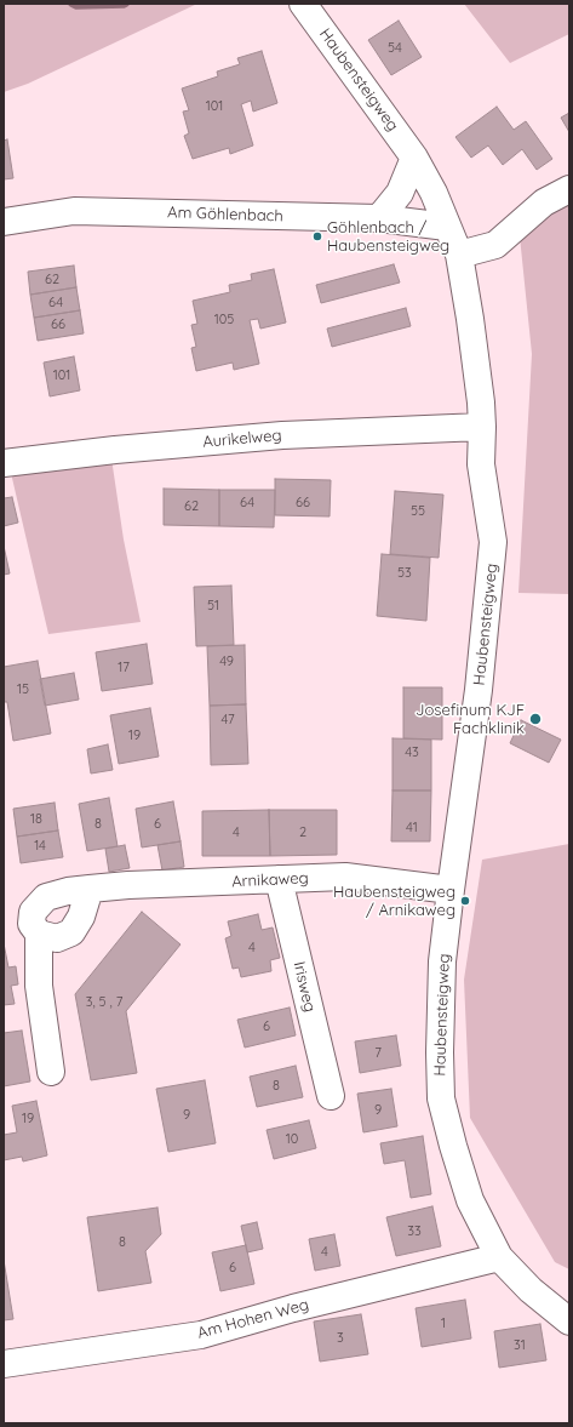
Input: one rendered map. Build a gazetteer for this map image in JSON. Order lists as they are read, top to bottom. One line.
{"streets":{"street":["Haubensteigweg","Am Göhlenbach","Aurikelweg","Arnikaweg","Irisweg","Am Hohen Weg"]},"crossings":[["Haubensteigweg","Am Göhlenbach"],["Haubensteigweg","Aurikelweg"],["Haubensteigweg","Arnikaweg"],["Haubensteigweg","Am Hohen Weg"],["Arnikaweg","Irisweg"]],"places":["Göhlenbach / Haubensteigweg","Josefinum KJF Fachklinik","Haubensteigweg / Arnikaweg"],"house_numbers":["54","101","62","64","105","66","101","64","66","62","55","53","51","49","17","15","47","19","43","18","8","6","41","4","2","14","4","3, 5 , 7","6","7","8","9","9","19","10","33","8","4","6","1","3","31"]}
